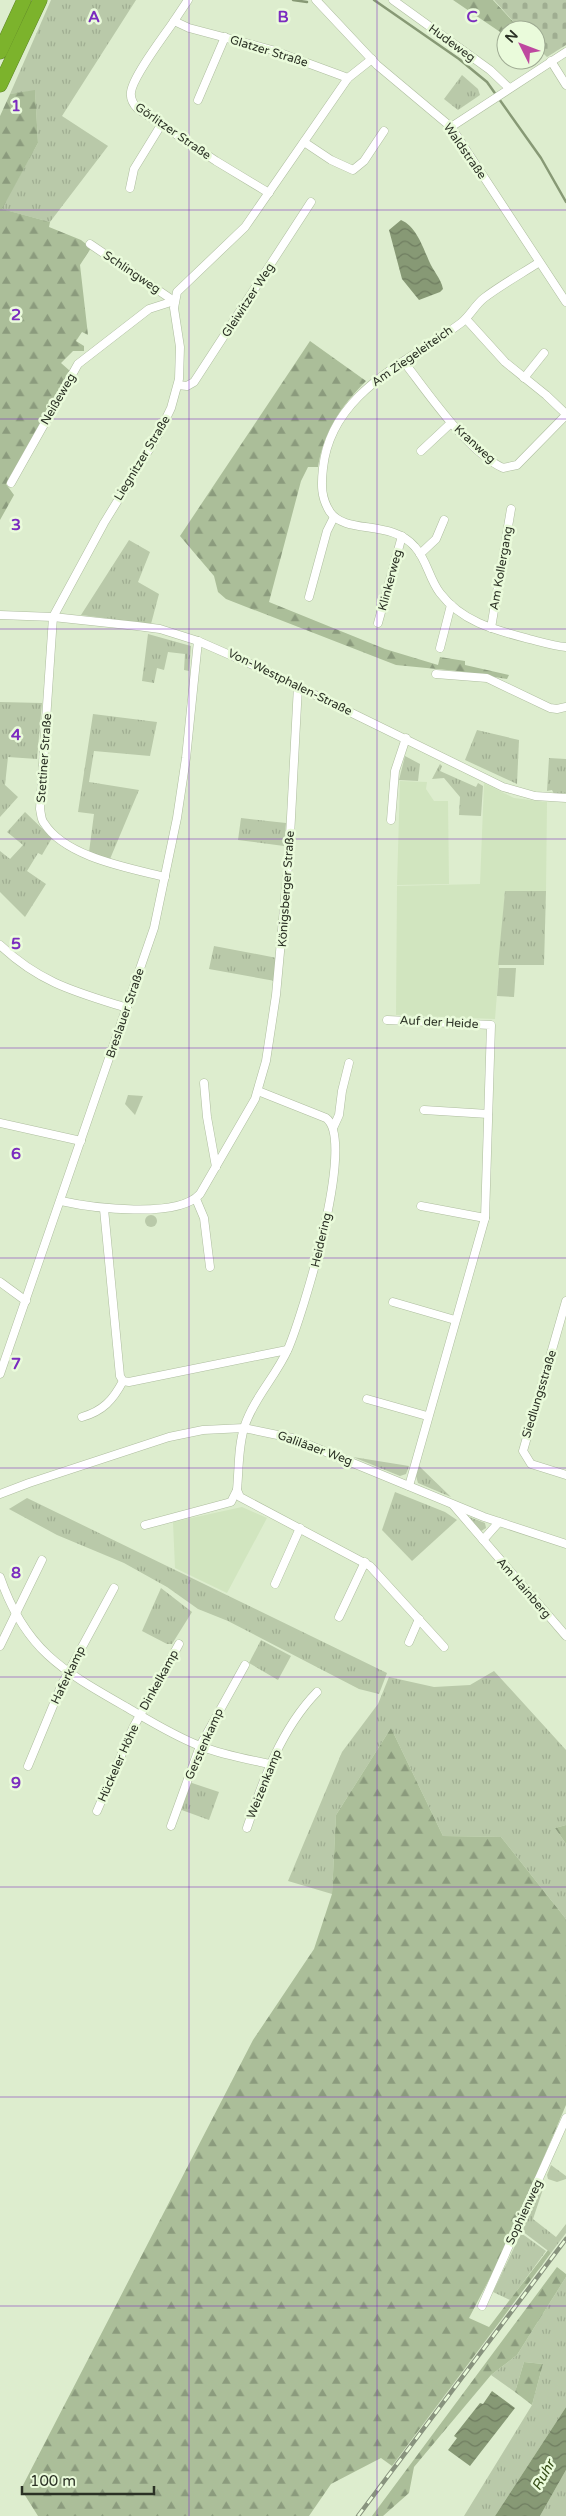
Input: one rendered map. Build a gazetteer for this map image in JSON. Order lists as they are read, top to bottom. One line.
{"streets":{"street":["Hudeweg","Glatzer Straße","Görlitzer Straße","Waldstraße","Schlingweg","Gleiwitzer Weg","Am Ziegeleiteich","Neißeweg","Kranweg","Liegnitzer Straße","Am Kollergang","Klinkerweg","Von-Westphalen-Straße","Stettiner Straße","Königsberger Straße","Breslauer Straße","Auf der Heide","Heidering","Siedlungsstraße","Galiläaer Weg","Am Hainberg","Haferkamp","Dinkelkamp","Gerstenkamp","Hückeler Höhe","Weizenkamp","Sophienweg"]},"crossings":[["Glatzer Straße","Görlitzer Straße"],["Waldstraße","Am Ziegeleiteich"],["Schlingweg","Neißeweg"],["Schlingweg","Liegnitzer Straße"],["Gleiwitzer Weg","Liegnitzer Straße"],["Am Ziegeleiteich","Kranweg"],["Neißeweg","Liegnitzer Straße"],["Liegnitzer Straße","Von-Westphalen-Straße"],["Liegnitzer Straße","Stettiner Straße"],["Von-Westphalen-Straße","Stettiner Straße"],["Von-Westphalen-Straße","Königsberger Straße"],["Von-Westphalen-Straße","Breslauer Straße"],["Stettiner Straße","Breslauer Straße"],["Auf der Heide","Galiläaer Weg"],["Heidering","Galiläaer Weg"],["Galiläaer Weg","Am Hainberg"],["Haferkamp","Hückeler Höhe"],["Dinkelkamp","Hückeler Höhe"],["Gerstenkamp","Hückeler Höhe"],["Hückeler Höhe","Weizenkamp"]],"water":["Ruhr"],"scale_bar":"100 m","north":"top left","grid":{"columns":["A","B","C"],"rows":["1","2","3","4","5","6","7","8","9"]}}
